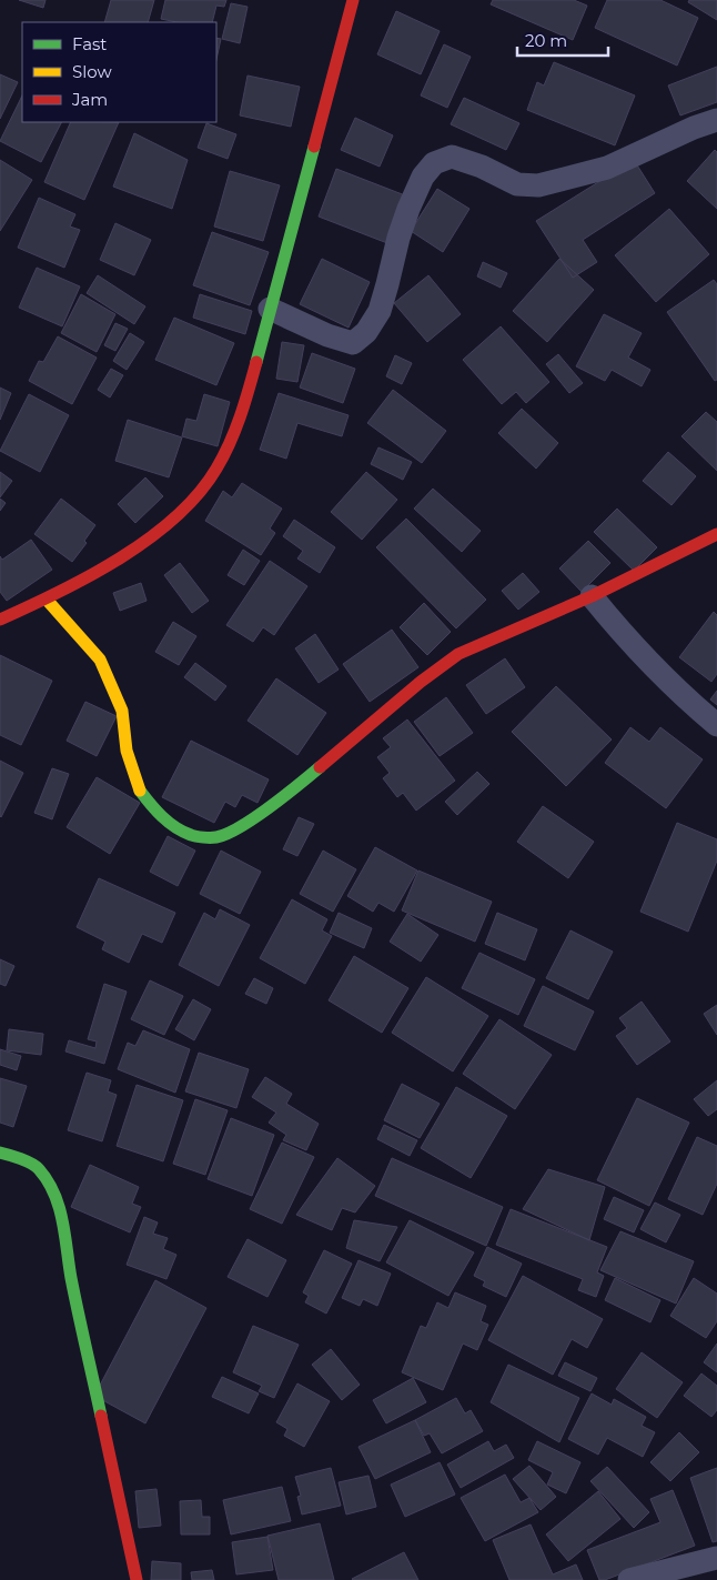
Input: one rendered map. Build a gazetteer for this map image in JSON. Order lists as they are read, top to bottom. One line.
{"legend":["Fast","Slow","Jam"],"scale_bar":"20 m"}
